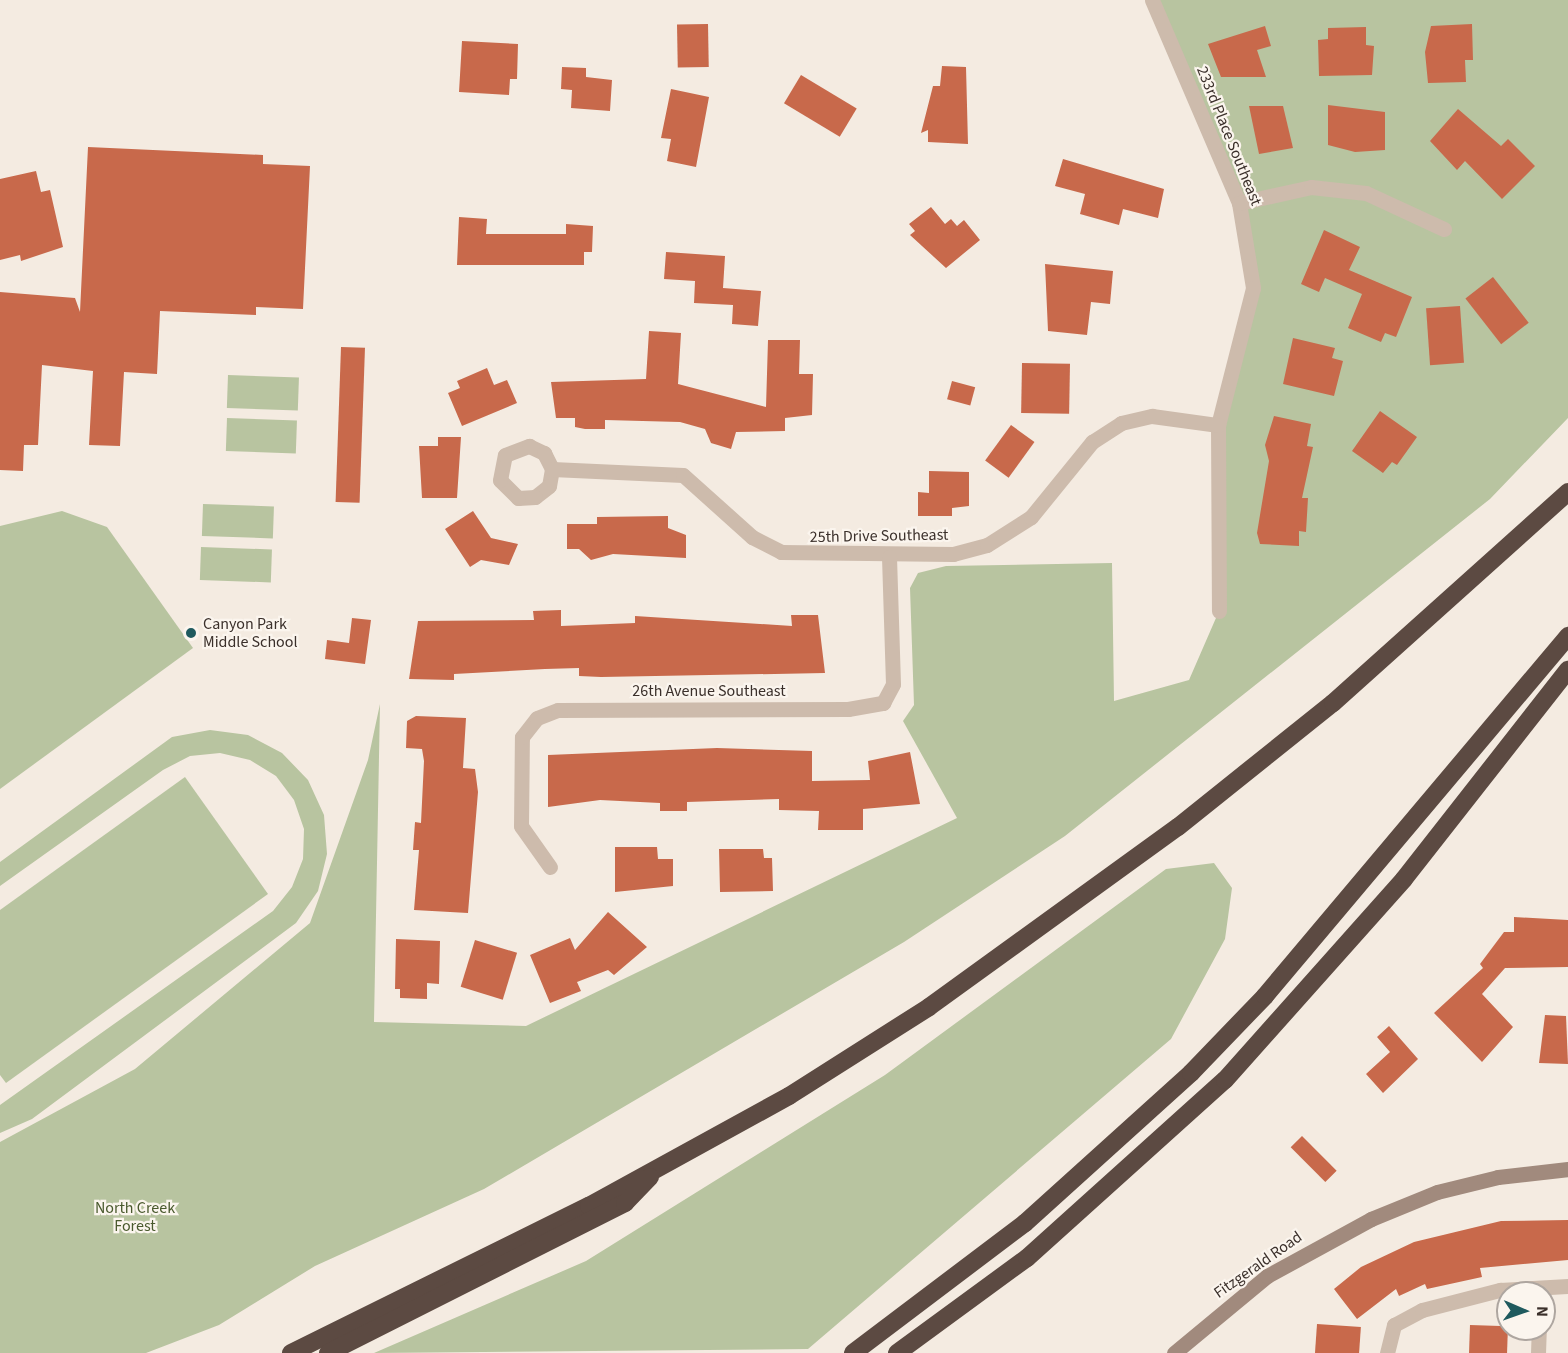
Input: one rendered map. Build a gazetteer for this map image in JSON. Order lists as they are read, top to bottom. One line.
{"streets":{"street":["233rd Place Southeast","25th Drive Southeast","26th Avenue Southeast","Fitzgerald Road"]},"crossings":[["233rd Place Southeast","25th Drive Southeast"],["25th Drive Southeast","26th Avenue Southeast"]],"parks":["North Creek Forest"],"places":["Canyon Park Middle School"],"north":"right"}
